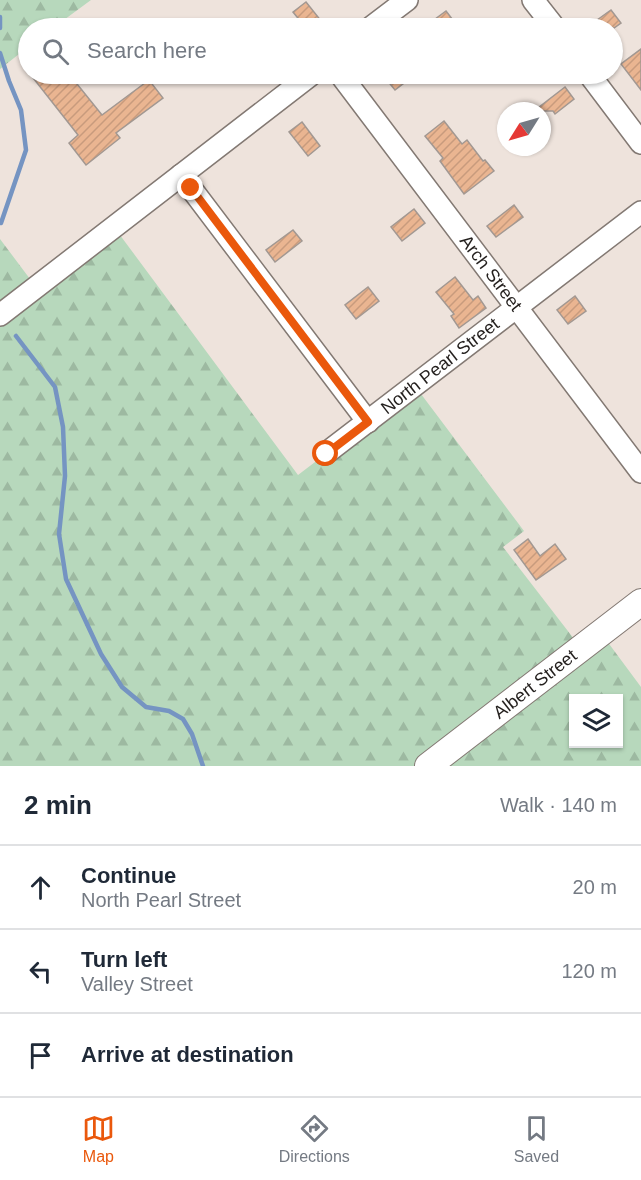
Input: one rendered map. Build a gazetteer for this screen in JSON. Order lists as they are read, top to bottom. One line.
{"streets":{"main road":["Albert Street"],"street":["Arch Street","North Pearl Street"]},"crossings":[["Arch Street","North Pearl Street"]],"north":"bottom left","page":{"search":"Search here","heading":["2 min","Walk · 140 m"],"list":[["Continue","North Pearl Street","20 m"],["Turn left","Valley Street","120 m"],"Arrive at destination"],"nav":["Map","Directions","Saved"]}}
